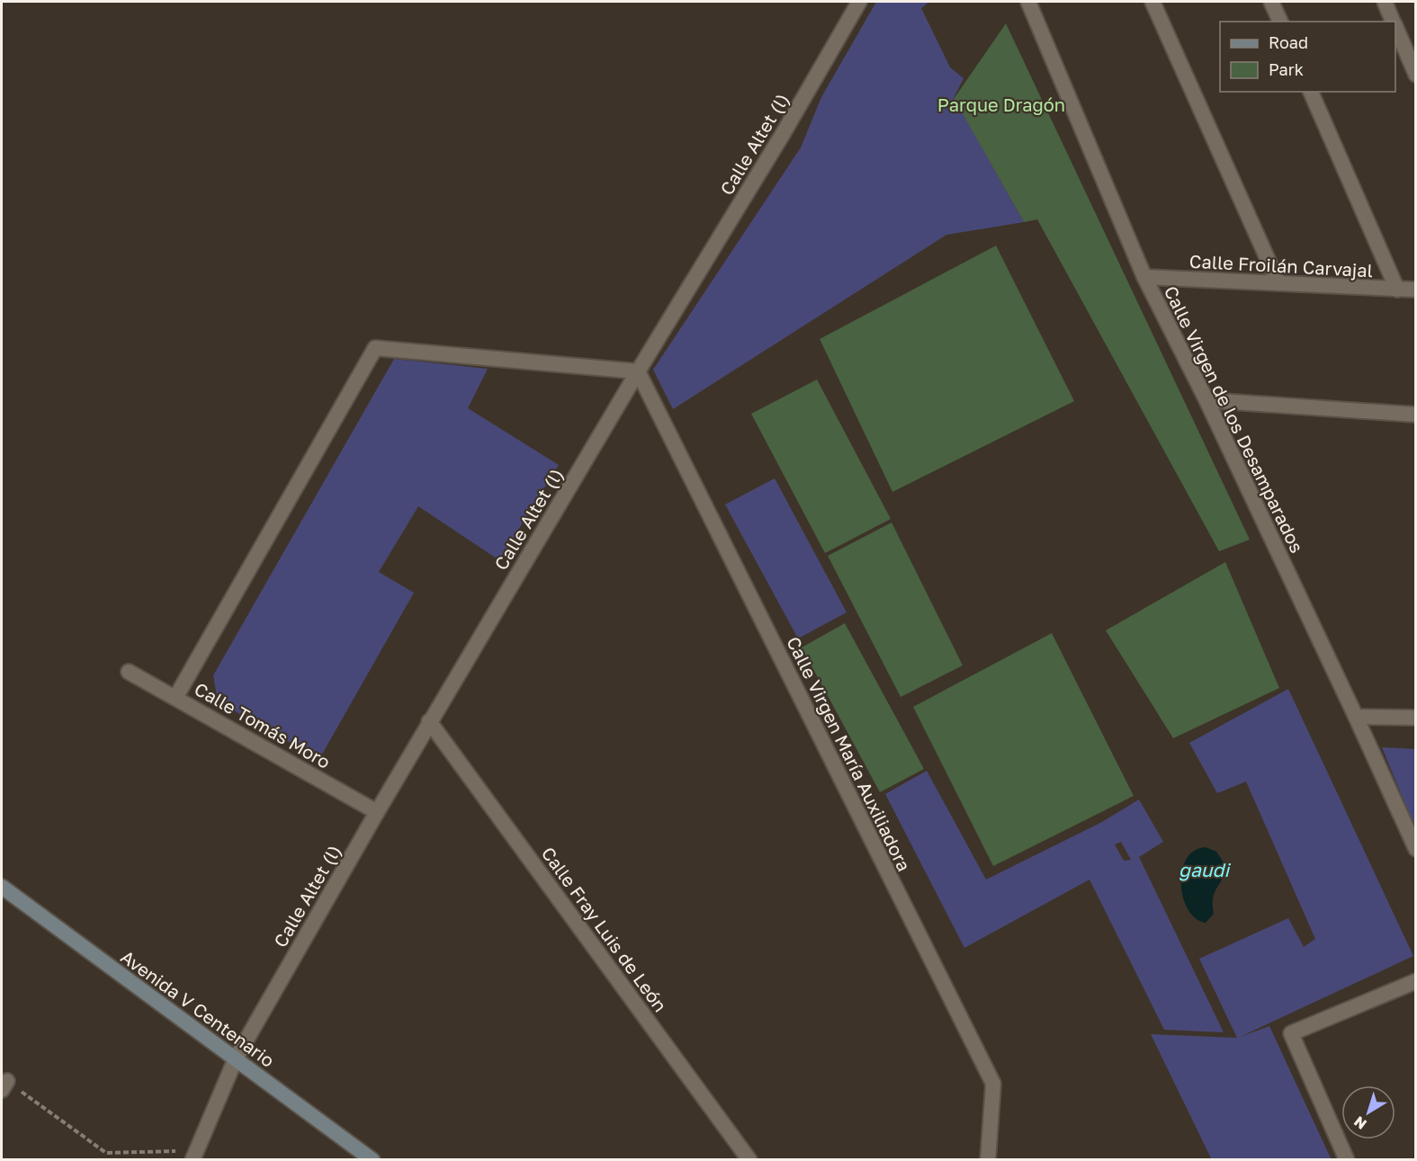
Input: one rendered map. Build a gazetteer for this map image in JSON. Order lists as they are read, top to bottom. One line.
{"streets":{"main road":["Avenida V Centenario"],"street":["Calle Altet (l)","Calle Froilán Carvajal","Calle Virgen de los Desamparados","Calle Tomás Moro","Calle Virgen María Auxiliadora","Calle Fray Luis de León"]},"crossings":[["Calle Altet (l)","Calle Tomás Moro"],["Calle Altet (l)","Calle Virgen María Auxiliadora"],["Calle Altet (l)","Calle Fray Luis de León"],["Calle Altet (l)","Avenida V Centenario"],["Calle Froilán Carvajal","Calle Virgen de los Desamparados"]],"water":["gaudi"],"parks":["Parque Dragón"],"legend":["Road","Park"],"north":"bottom left"}
